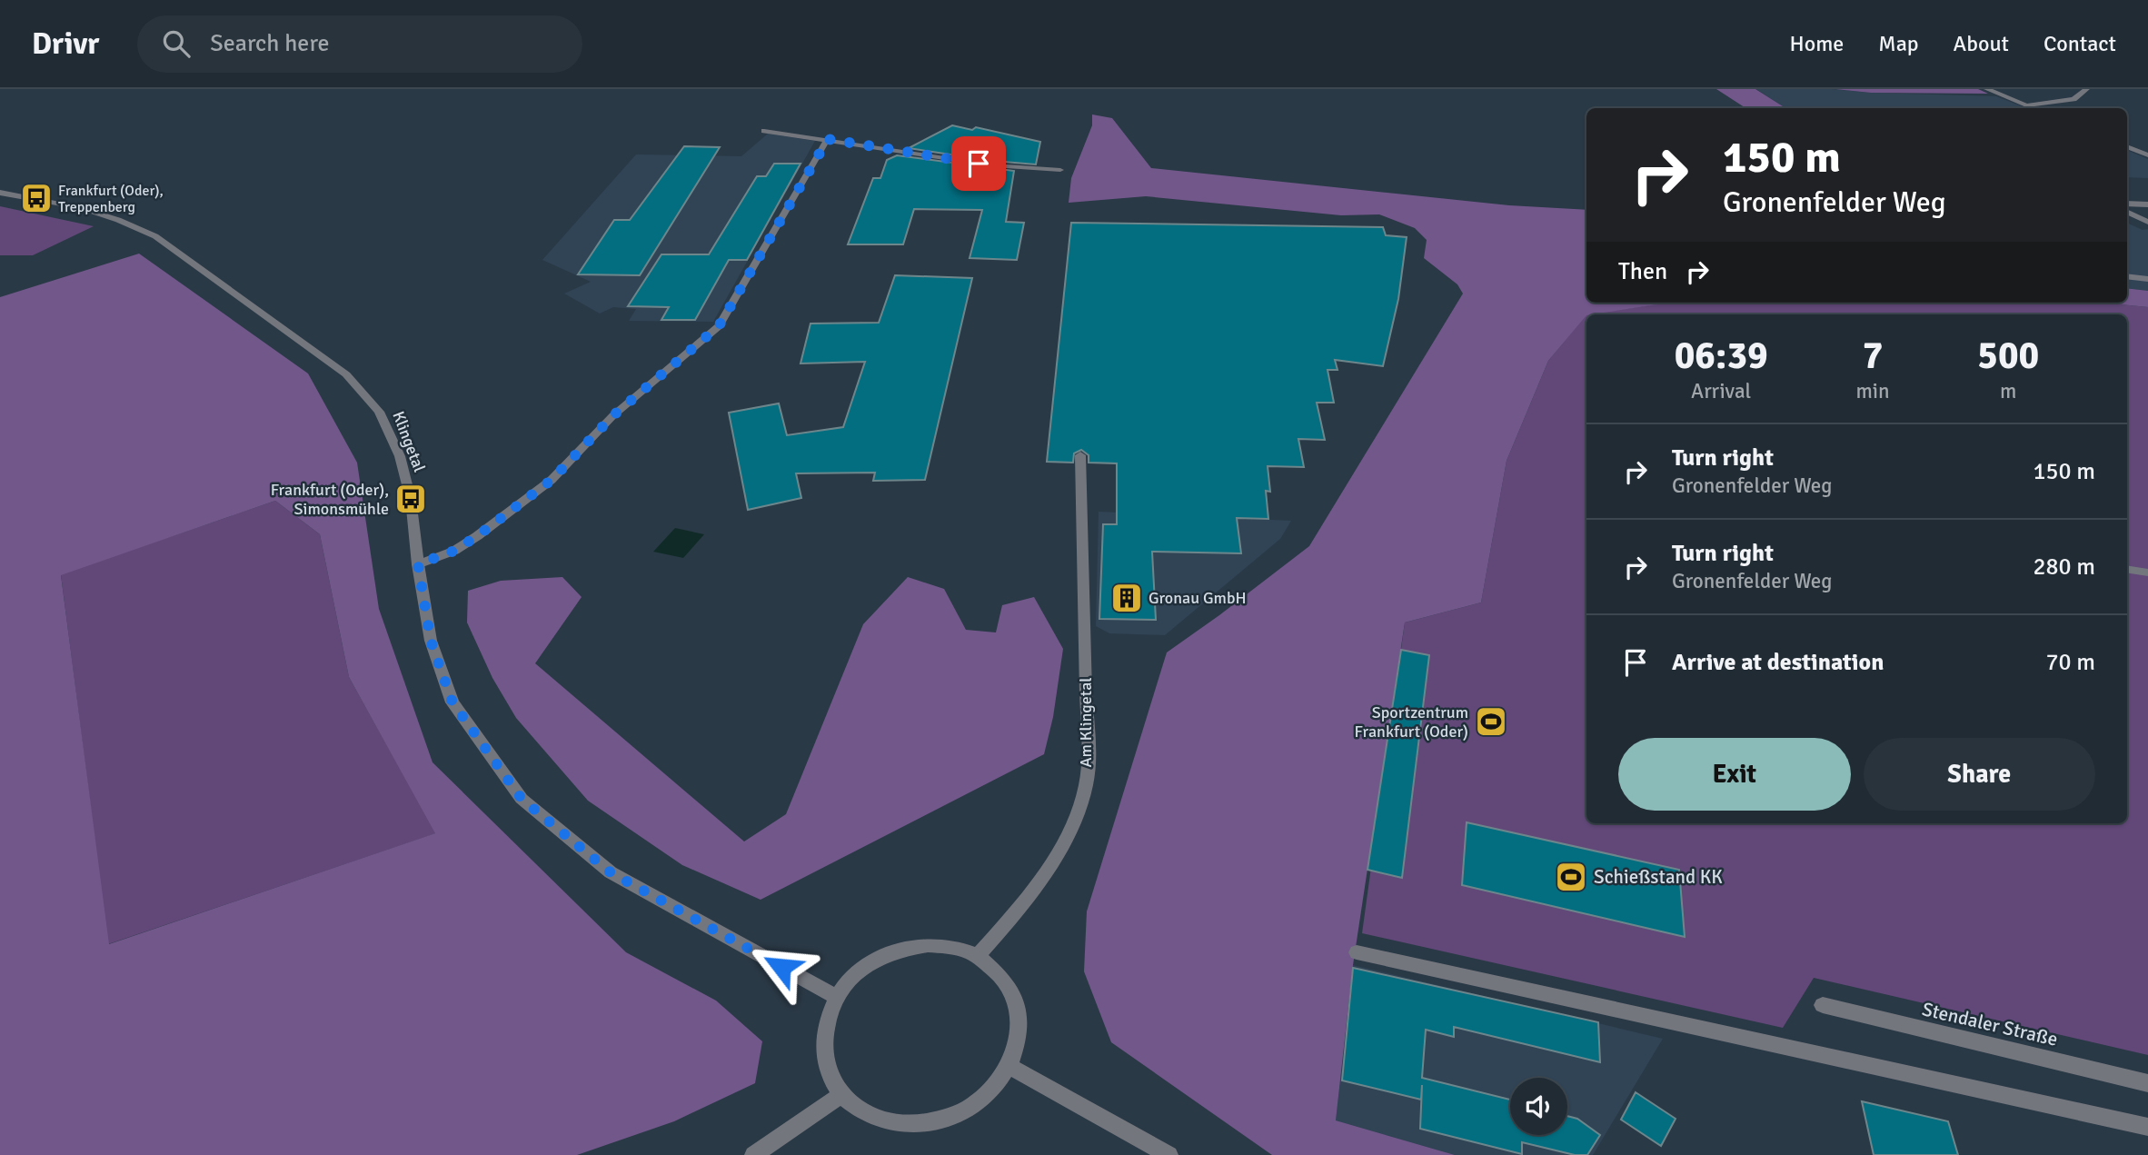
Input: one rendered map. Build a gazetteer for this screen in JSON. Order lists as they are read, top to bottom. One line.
{"streets":{"street":["Klingetal","Am Klingetal","Stendaler Straße"]},"crossings":[["Klingetal","Am Klingetal"]],"places":{"bus stop":["Frankfurt (Oder), Treppenberg","Frankfurt (Oder), Simonsmühle"],"building":["Gronau GmbH"],"sports":["Sportzentrum Frankfurt (Oder)","Schießstand KK"]},"page":{"header":"Drivr","search":"Search here","nav":["Home","Map","About","Contact"],"turn":["150 m","Gronenfelder Weg"],"then":"Then","eta":["06:39","Arrival","7","min","500","m"],"list":[{"name":"Turn right","note":"Gronenfelder Weg","value":"150 m"},{"name":"Turn right","note":"Gronenfelder Weg","value":"280 m"},{"name":"Arrive at destination","value":"70 m"}],"buttons":["Exit","Share"]}}
